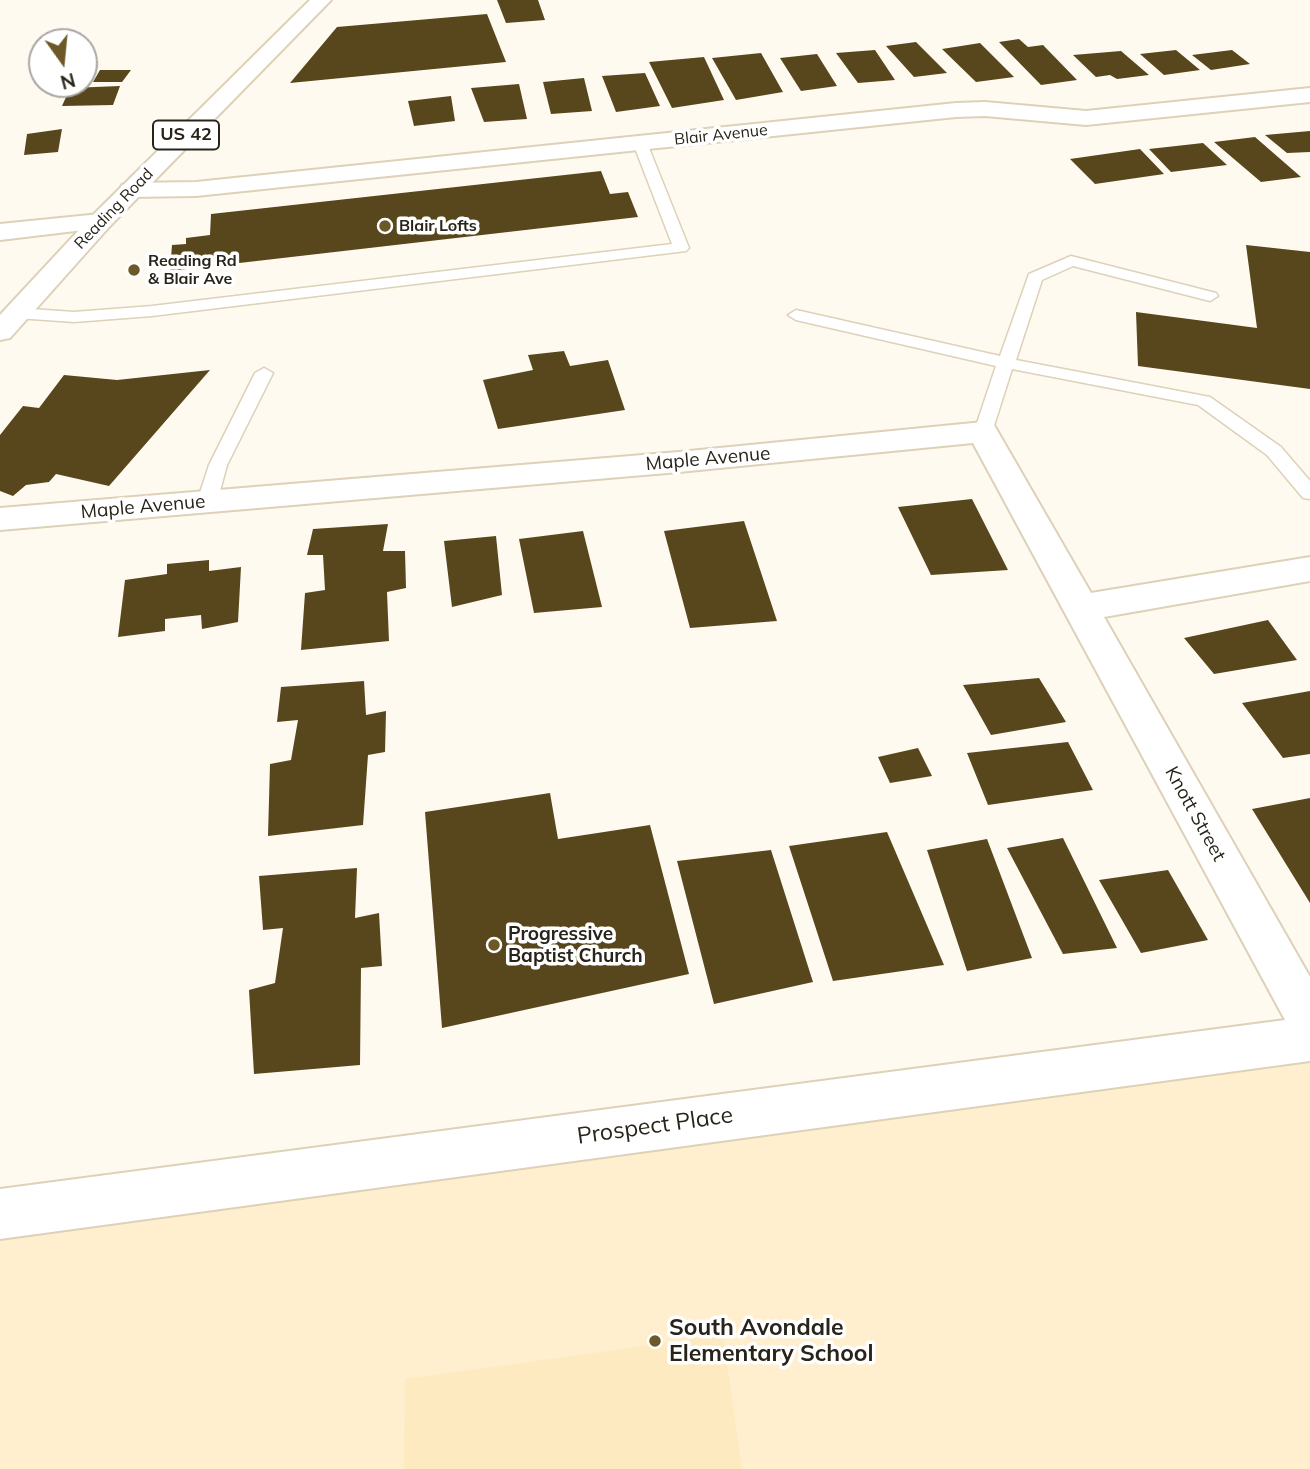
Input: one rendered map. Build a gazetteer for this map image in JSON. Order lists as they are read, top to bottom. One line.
{"streets":{"street":["US 42","Blair Avenue","Reading Road","Maple Avenue","Knott Street","Prospect Place"]},"crossings":[["Blair Avenue","Reading Road"]],"places":["Blair Lofts","Reading Rd & Blair Ave","Progressive Baptist Church","South Avondale Elementary School"],"north":"bottom"}
